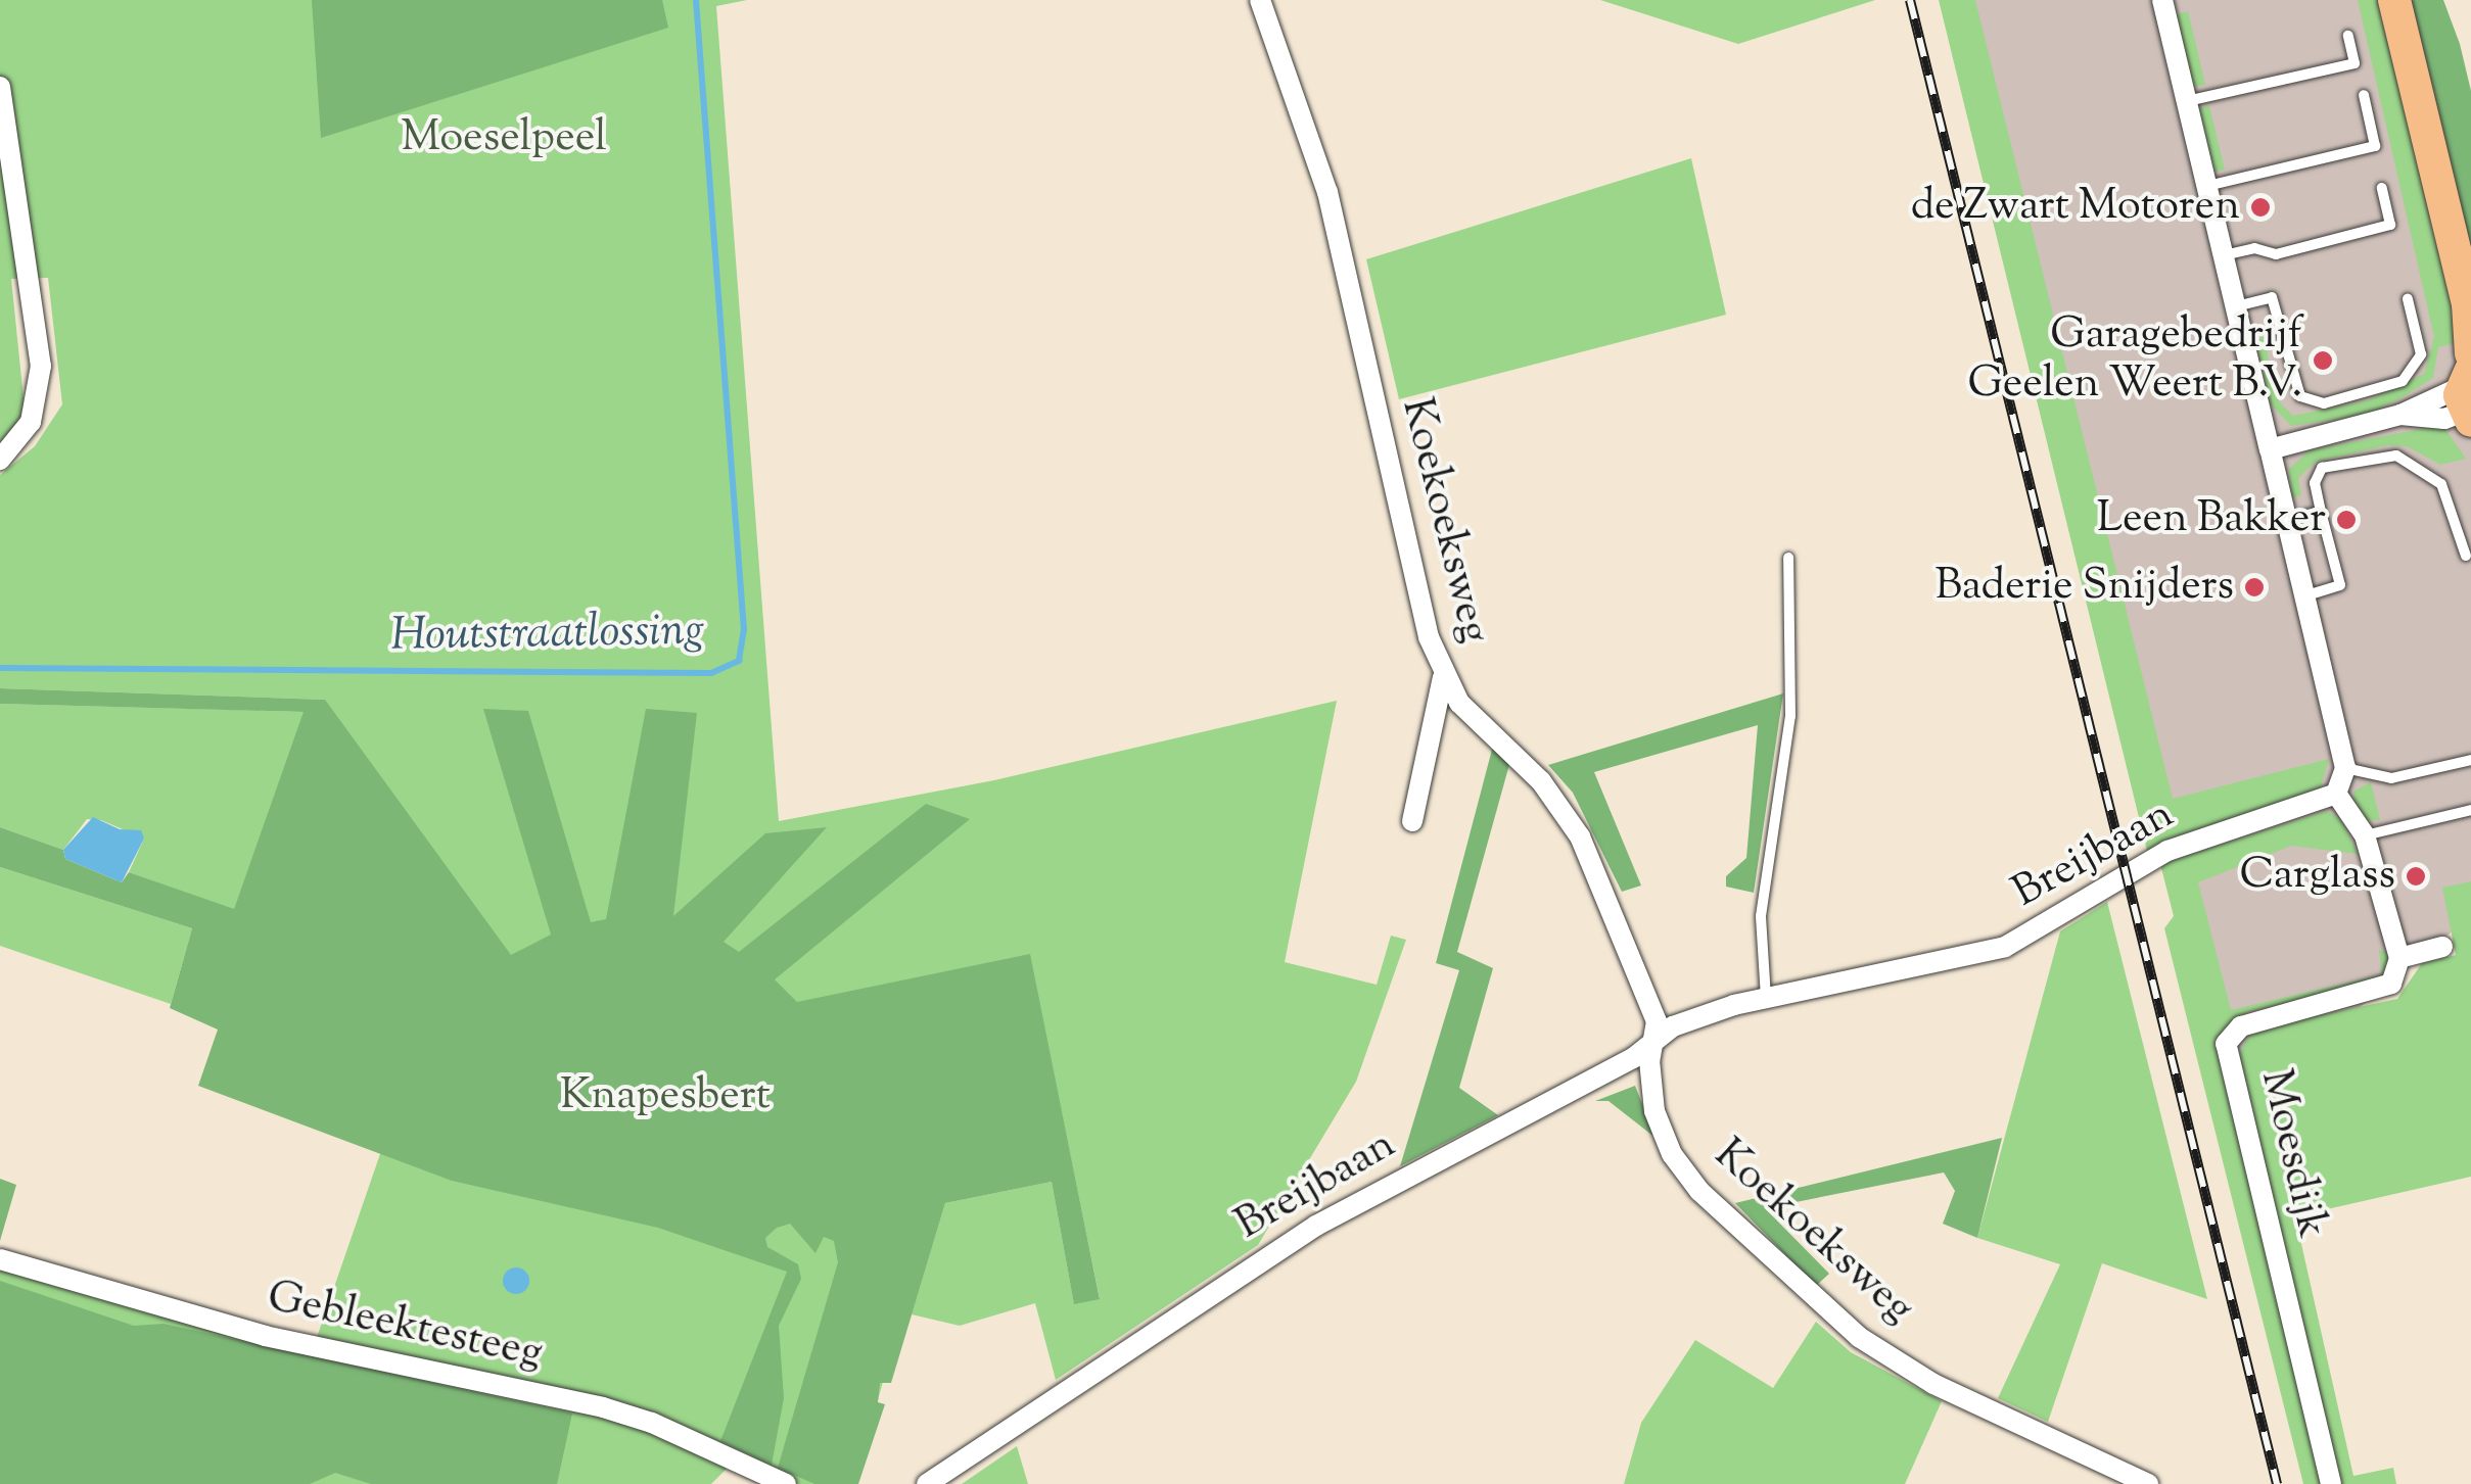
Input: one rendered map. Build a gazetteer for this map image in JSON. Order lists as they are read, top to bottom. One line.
{"streets":{"street":["Koekoeksweg","Breijbaan","Moesdijk","Gebleektesteeg"]},"crossings":[["Koekoeksweg","Breijbaan"]],"water":["Houtstraatlossing"],"parks":["Moeselpeel","Knapesbert"],"places":["de Zwart Motoren","Garagebedrijf Geelen Weert B.V.","Leen Bakker","Baderie Snijders","Carglass"]}
